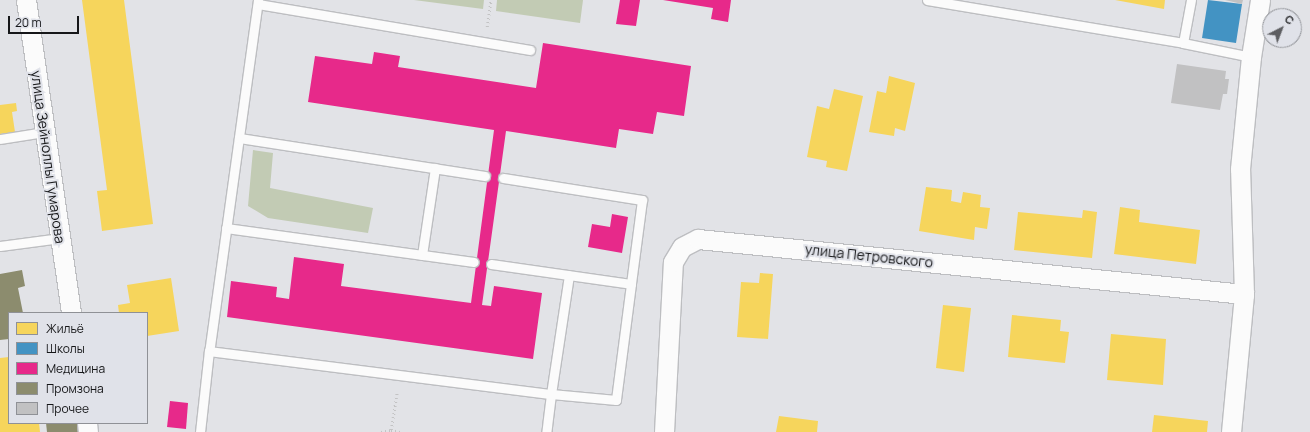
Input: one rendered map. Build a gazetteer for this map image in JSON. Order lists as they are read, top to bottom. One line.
{"streets":{"street":["улица Зейноллы Гумарова","улица Петровского"]},"legend":["Жильё","Школы","Медицина","Промзона","Прочее"],"scale_bar":"20 m","north":"top right"}
